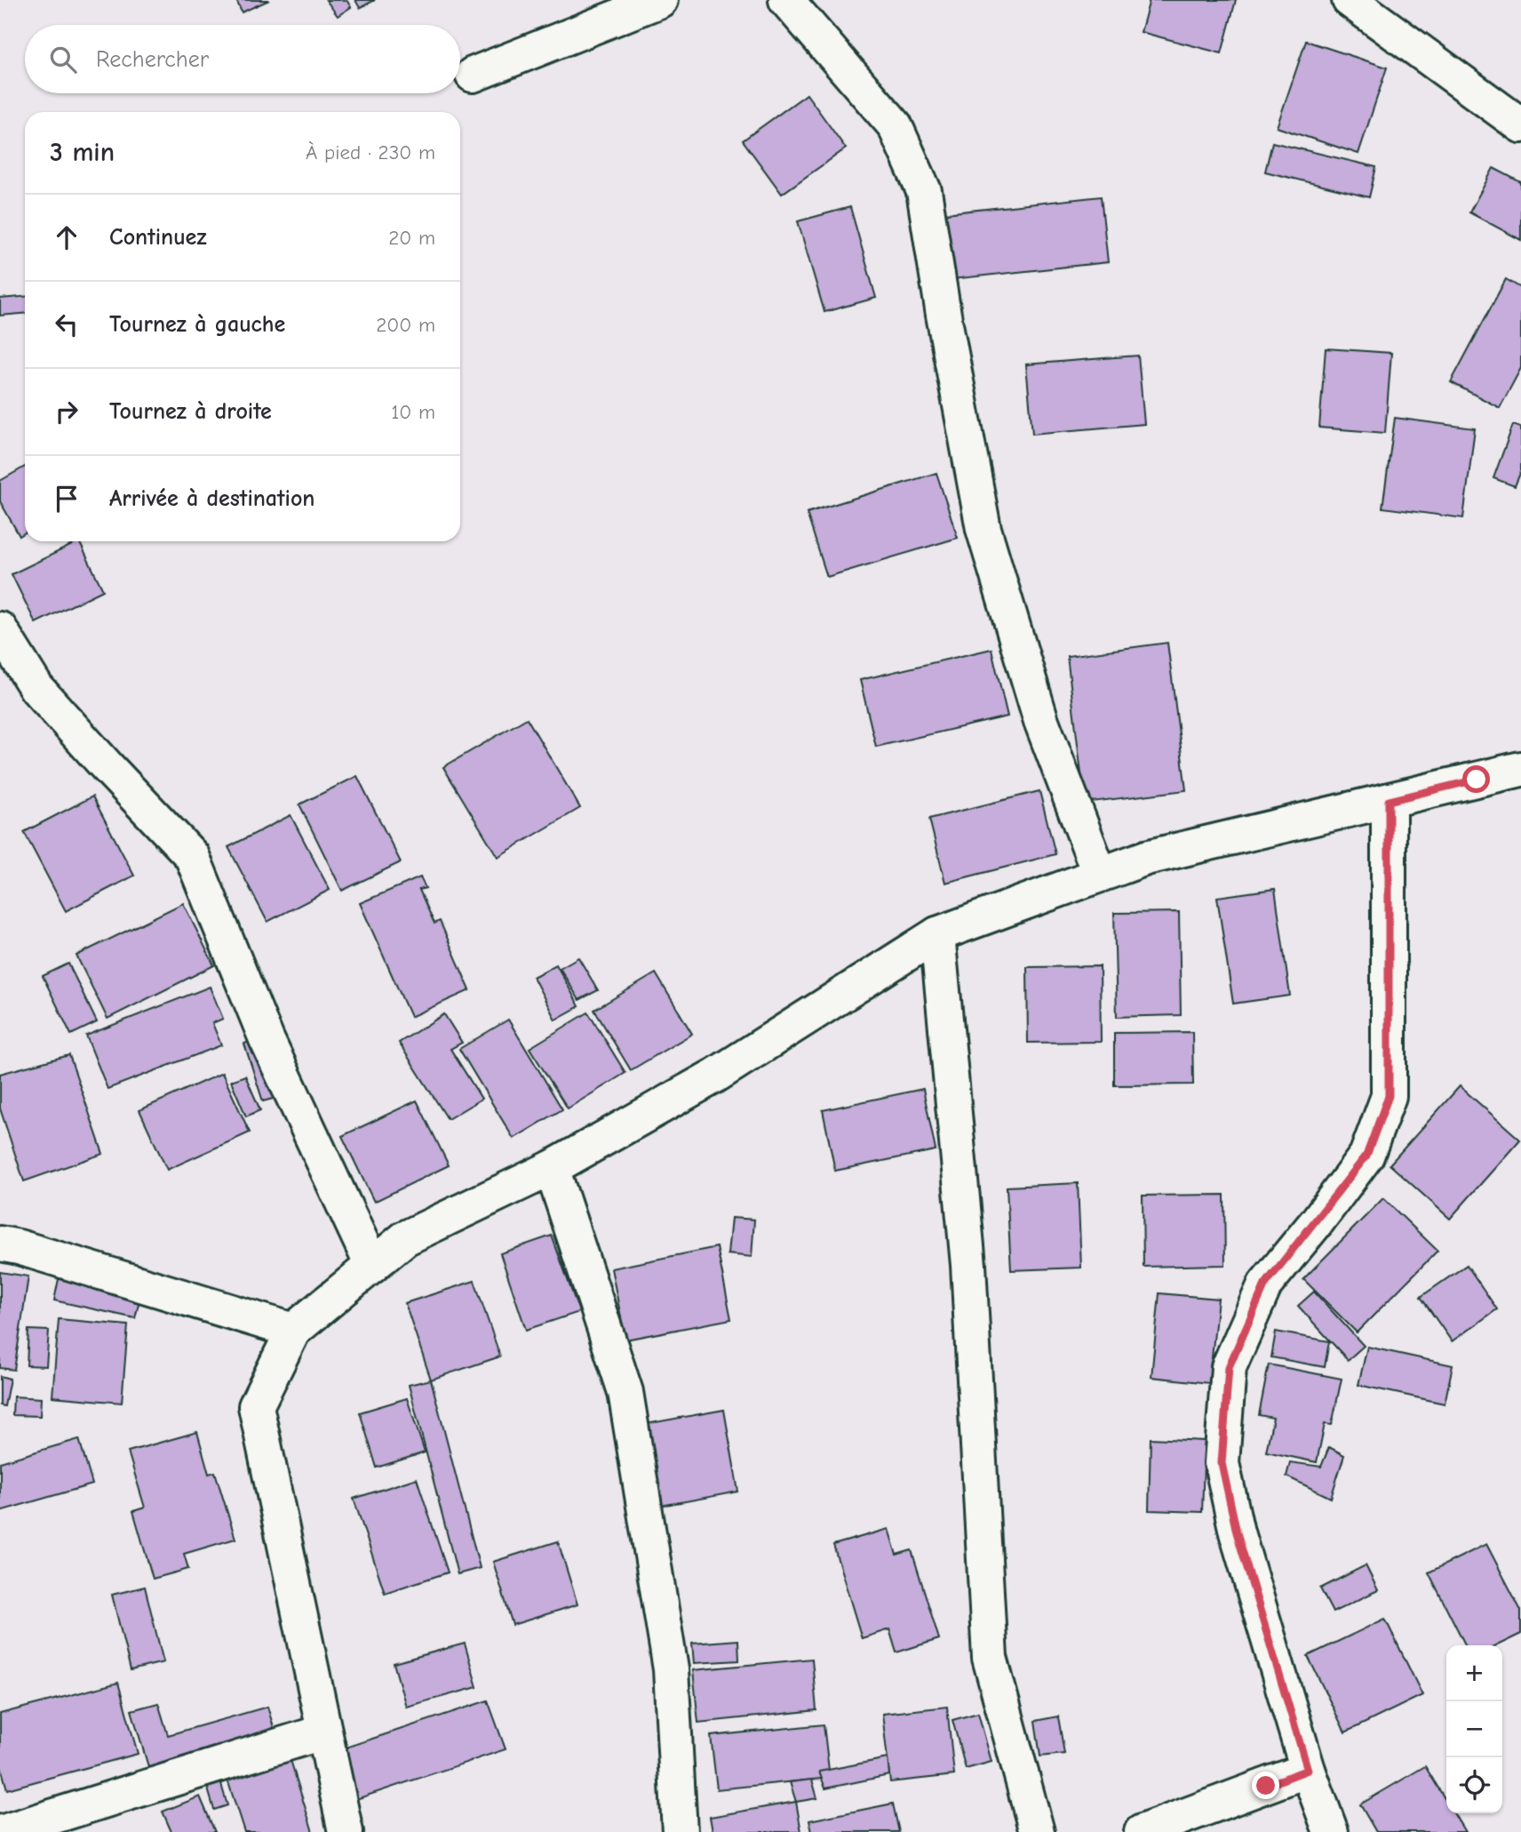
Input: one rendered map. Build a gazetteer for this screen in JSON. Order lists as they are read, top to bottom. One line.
{"page":{"search":"Rechercher","heading":["3 min","À pied · 230 m"],"list":[["Continuez","20 m"],["Tournez à gauche","200 m"],["Tournez à droite","10 m"],"Arrivée à destination"],"map_buttons":["+","−"]}}
